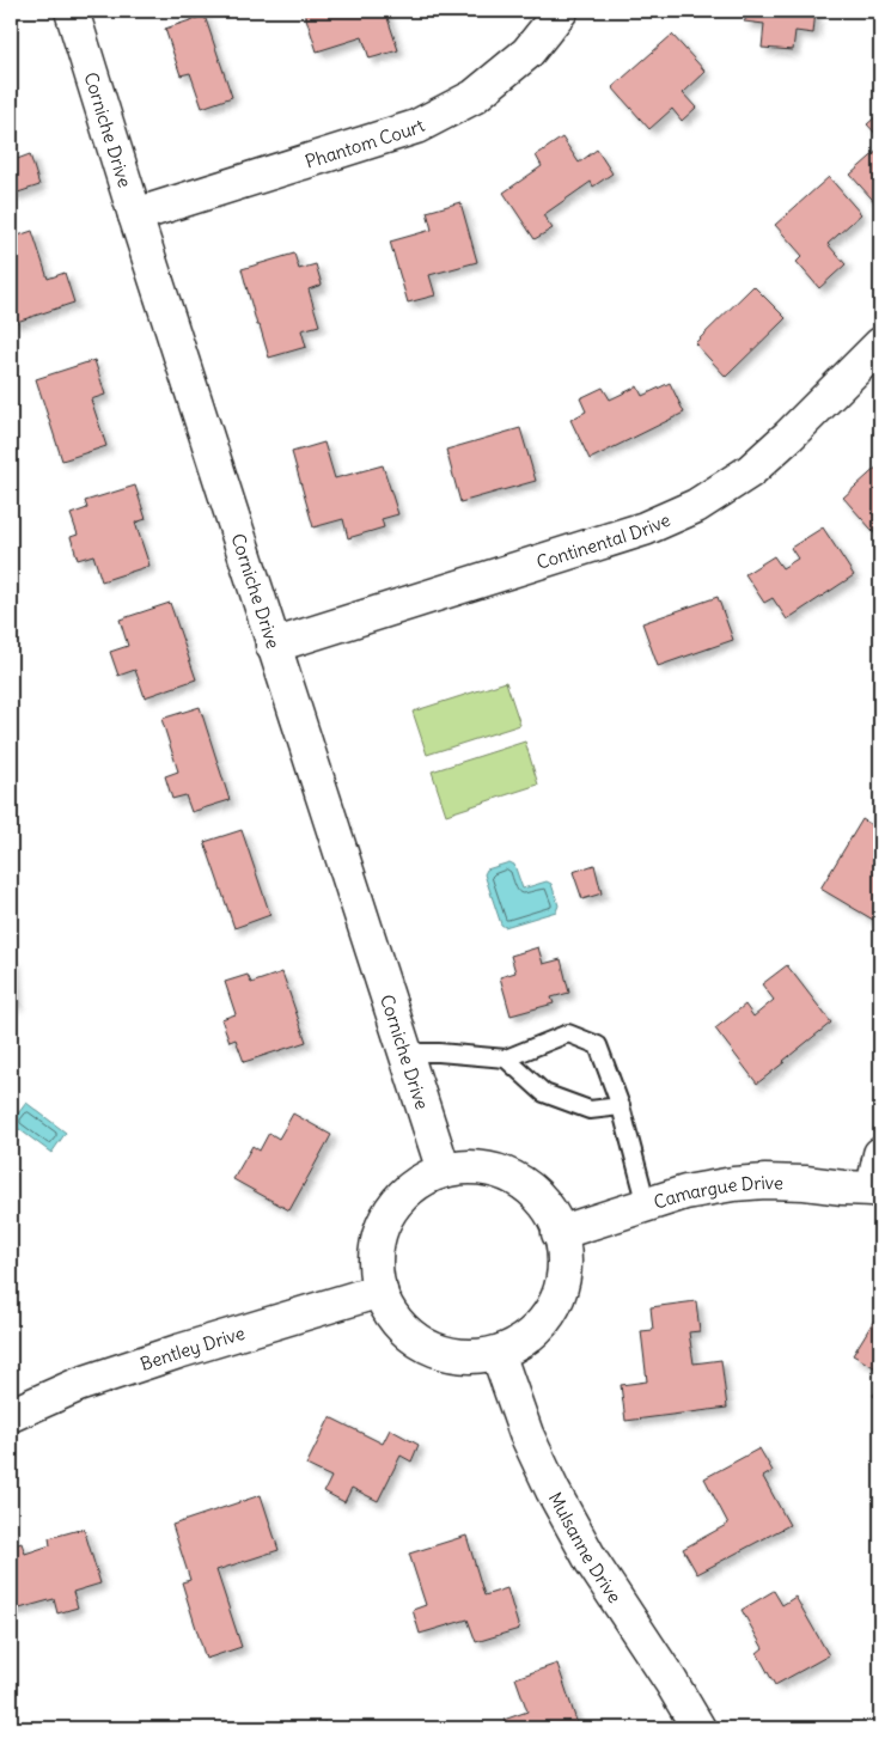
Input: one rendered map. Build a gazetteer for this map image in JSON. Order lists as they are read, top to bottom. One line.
{"streets":{"street":["Corniche Drive","Phantom Court","Continental Drive","Camargue Drive","Bentley Drive","Mulsanne Drive"]},"crossings":[["Corniche Drive","Phantom Court"],["Corniche Drive","Continental Drive"],["Corniche Drive","Camargue Drive"],["Corniche Drive","Bentley Drive"],["Corniche Drive","Mulsanne Drive"],["Camargue Drive","Bentley Drive"],["Camargue Drive","Mulsanne Drive"],["Bentley Drive","Mulsanne Drive"]]}
